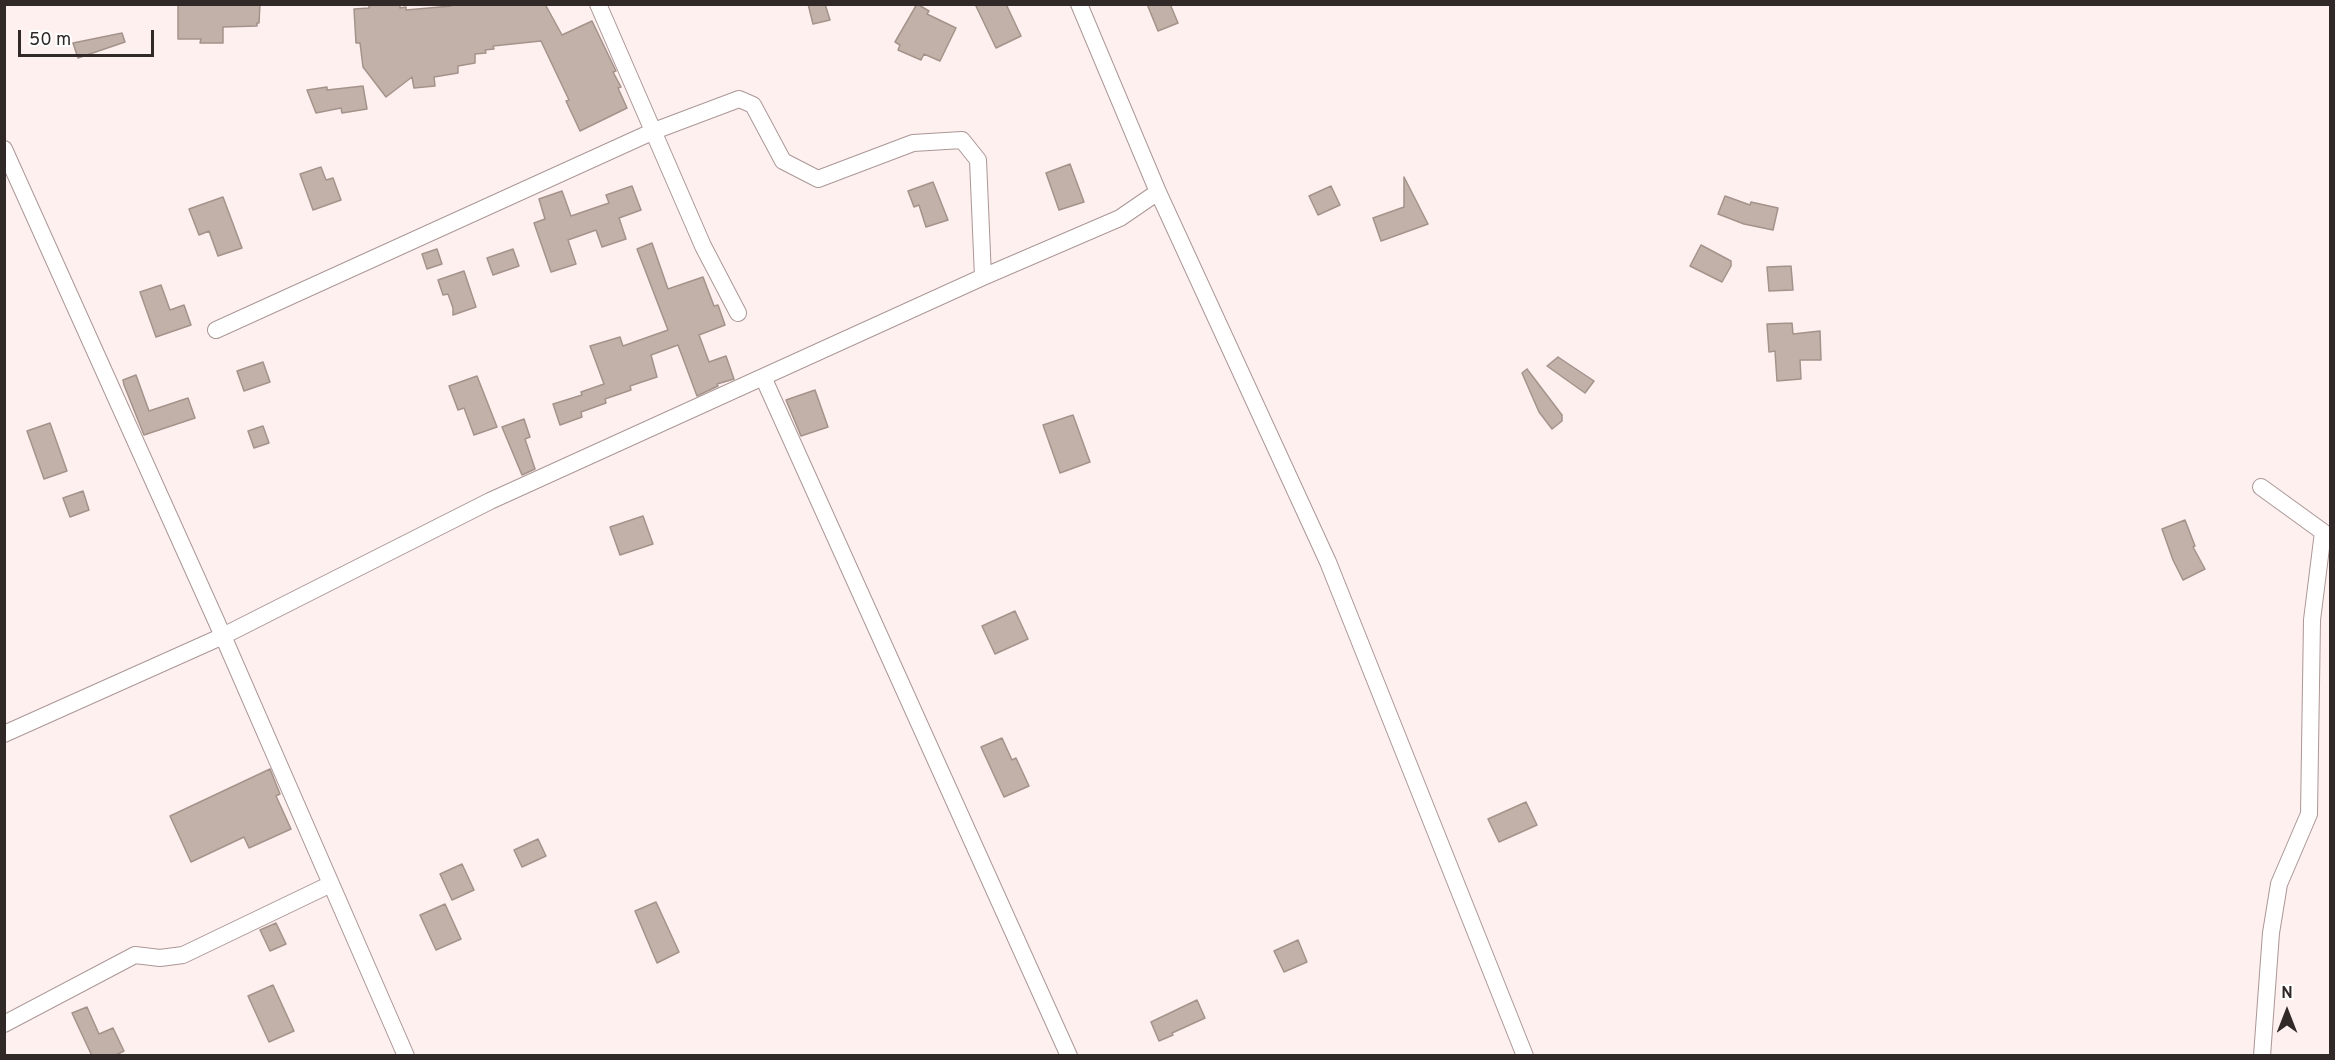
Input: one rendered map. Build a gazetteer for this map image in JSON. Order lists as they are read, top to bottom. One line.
{"scale_bar":"50 m","north":"top"}
